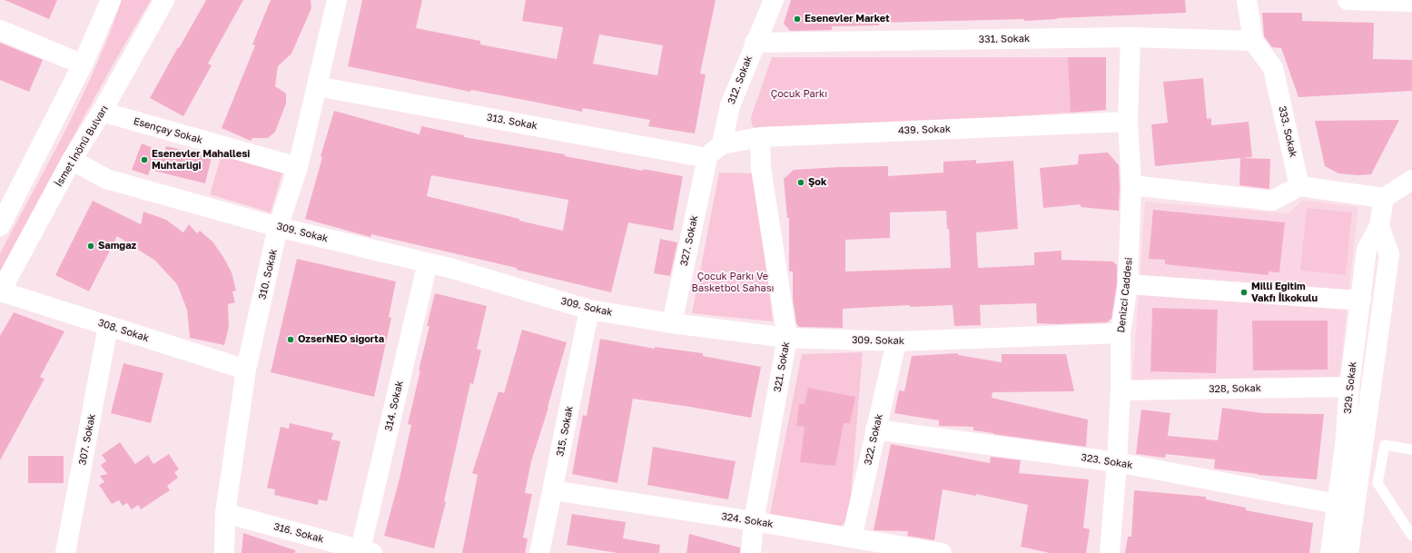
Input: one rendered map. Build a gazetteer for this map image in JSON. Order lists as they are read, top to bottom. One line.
{"streets":{"street":["331. Sokak","312. Sokak","313. Sokak","439. Sokak","Esençay Sokak","333. Sokak","İsmet İnönü Bulvarı","309. Sokak","327. Sokak","310. Sokak","Denizci Caddesi","308. Sokak","321. Sokak","329. Sokak","328, Sokak","314. Sokak","315. Sokak","307. Sokak","322. Sokak","323. Sokak","324. Sokak","316. Sokak"]},"crossings":[["331. Sokak","312. Sokak"],["331. Sokak","333. Sokak"],["331. Sokak","Denizci Caddesi"],["312. Sokak","439. Sokak"],["313. Sokak","327. Sokak"],["313. Sokak","310. Sokak"],["439. Sokak","Denizci Caddesi"],["439. Sokak","321. Sokak"],["Esençay Sokak","İsmet İnönü Bulvarı"],["Esençay Sokak","310. Sokak"],["İsmet İnönü Bulvarı","309. Sokak"],["İsmet İnönü Bulvarı","308. Sokak"],["309. Sokak","327. Sokak"],["309. Sokak","310. Sokak"],["309. Sokak","Denizci Caddesi"],["309. Sokak","321. Sokak"],["309. Sokak","314. Sokak"],["309. Sokak","315. Sokak"],["309. Sokak","322. Sokak"],["310. Sokak","308. Sokak"],["310. Sokak","316. Sokak"],["Denizci Caddesi","328, Sokak"],["Denizci Caddesi","323. Sokak"],["308. Sokak","307. Sokak"],["321. Sokak","324. Sokak"],["329. Sokak","328, Sokak"],["329. Sokak","323. Sokak"],["314. Sokak","316. Sokak"],["315. Sokak","324. Sokak"],["322. Sokak","323. Sokak"],["322. Sokak","324. Sokak"]],"parks":["Çocuk Parkı","Çocuk Parkı Ve Basketbol Sahası"],"places":["Esenevler Market","Esenevler Mahallesi Muhtarligi","Şok","Samgaz","Milli Eğitim Vakfı İlkokulu","OzserNEO sigorta"]}
